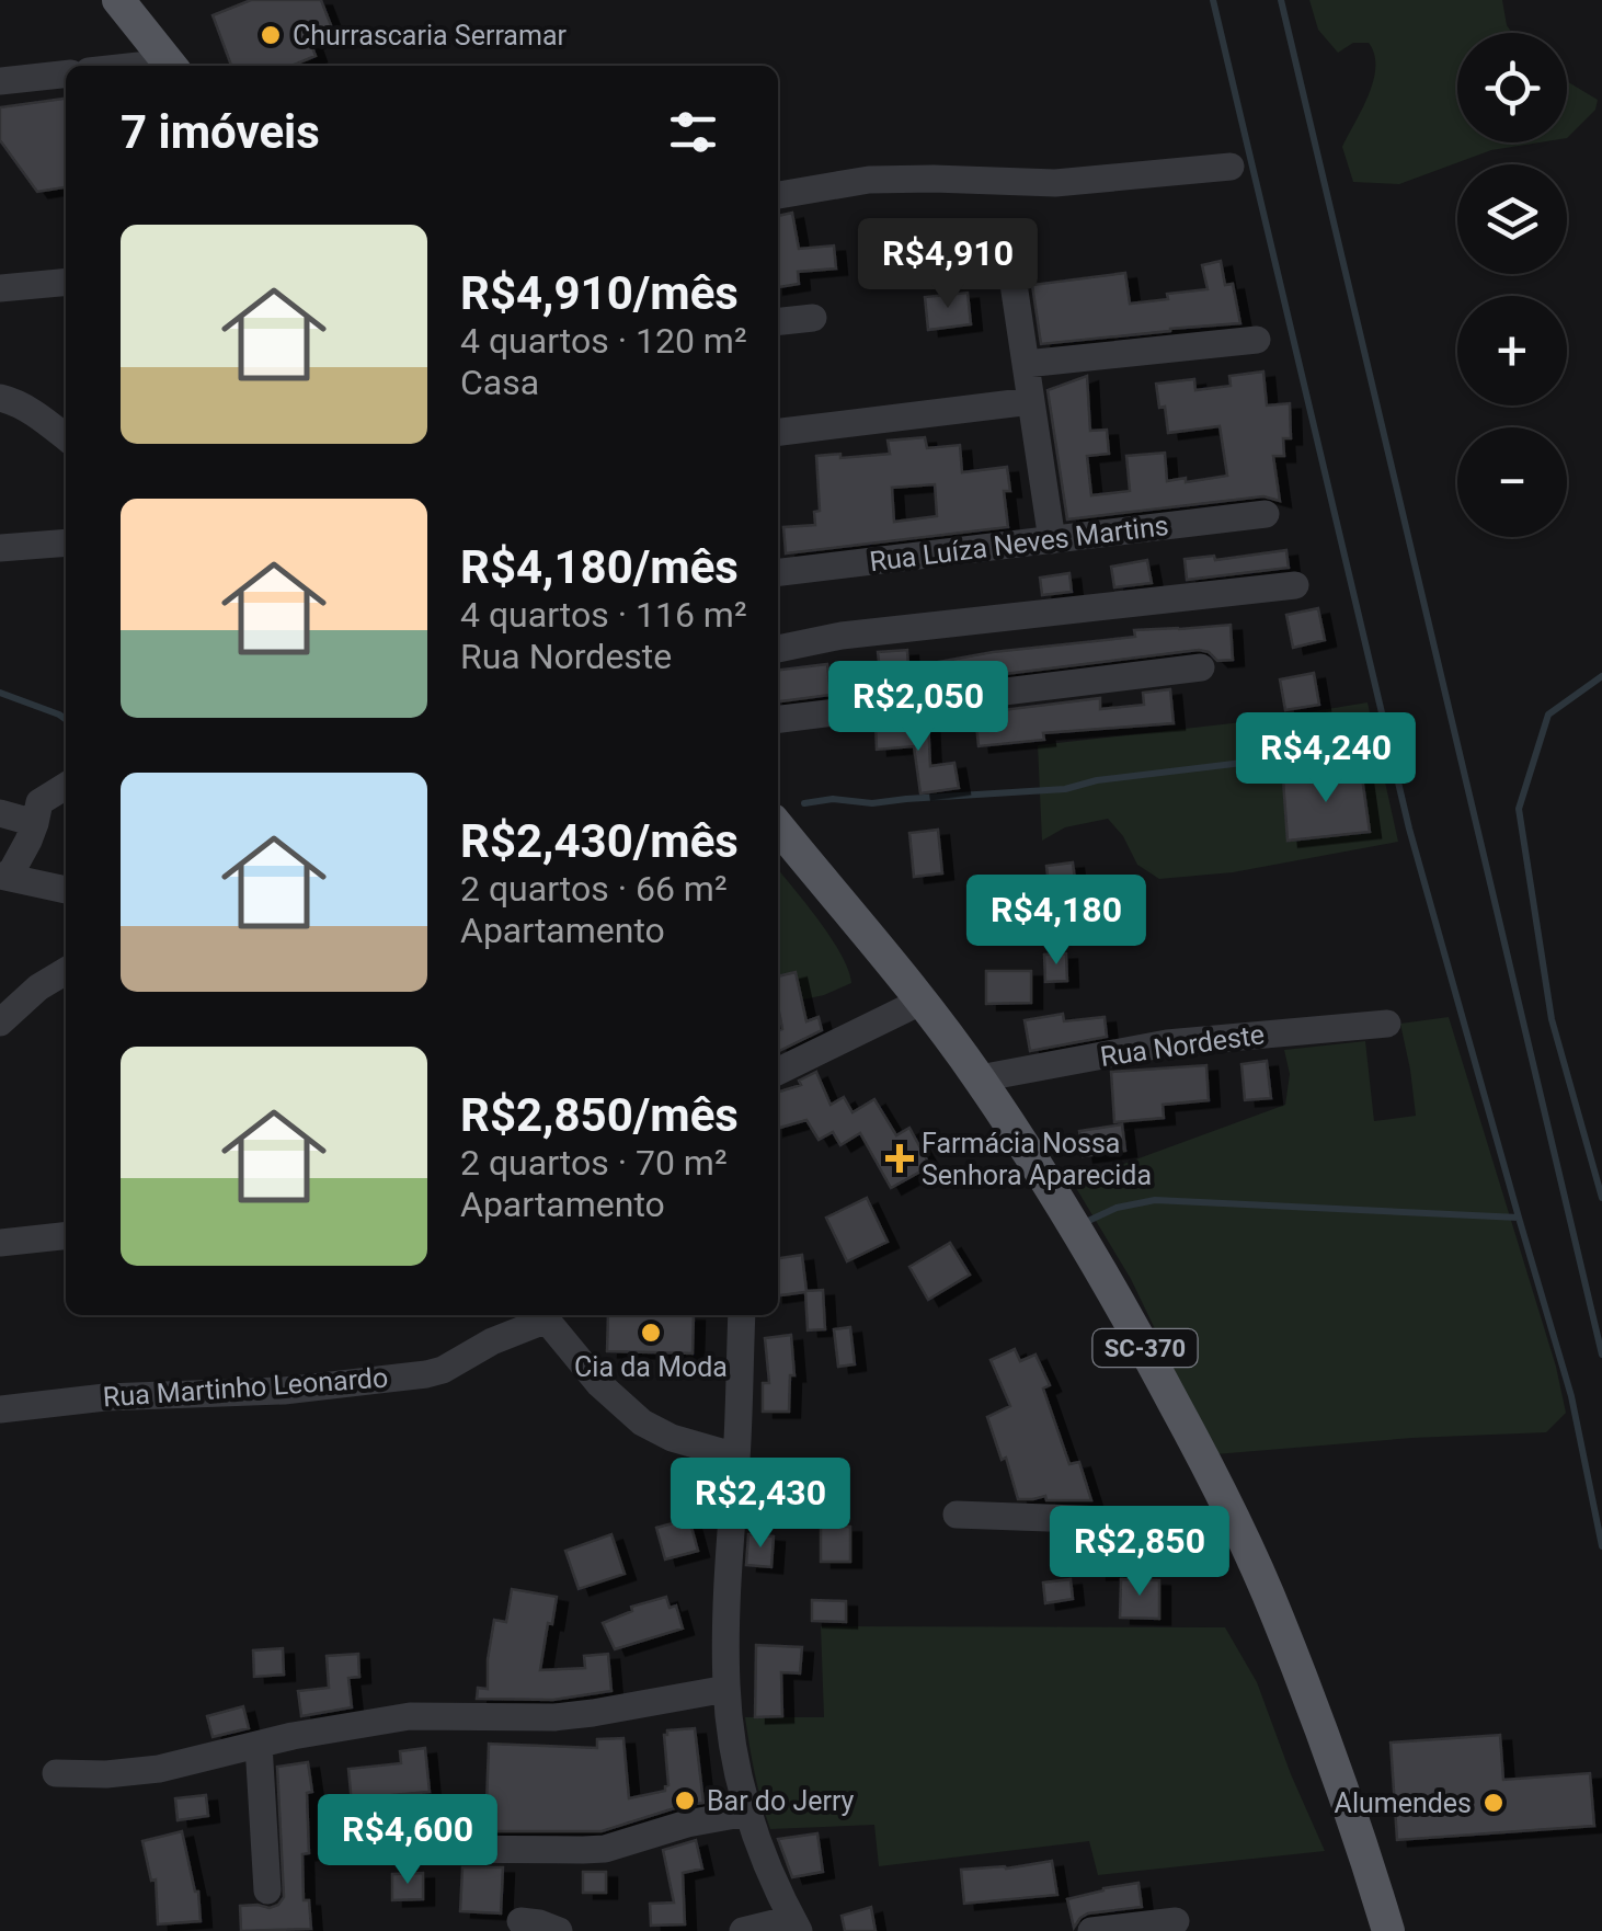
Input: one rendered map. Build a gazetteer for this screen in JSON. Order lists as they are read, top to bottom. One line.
{"streets":{"main road":["SC-370"],"street":["Rua Luíza Neves Martins","Rua Nordeste","Rua Martinho Leonardo"]},"crossings":[["Rua Nordeste","SC-370"]],"places":{"other":["Churrascaria Serramar","Cia da Moda","Bar do Jerry","Alumendes"],"health":["Farmácia Nossa Senhora Aparecida"]},"page":{"map_buttons":["+","−"],"heading":"7 imóveis","list":[{"name":"R$4,910/mês","note":"4 quartos · 120 m² · Casa"},{"name":"R$4,180/mês","note":"4 quartos · 116 m² · Rua Nordeste"},{"name":"R$2,430/mês","note":"2 quartos · 66 m² · Apartamento"},{"name":"R$2,850/mês","note":"2 quartos · 70 m² · Apartamento"}],"price":["R$4,910","R$2,050","R$4,240","R$4,180","R$2,430","R$2,850","R$4,600"]}}
